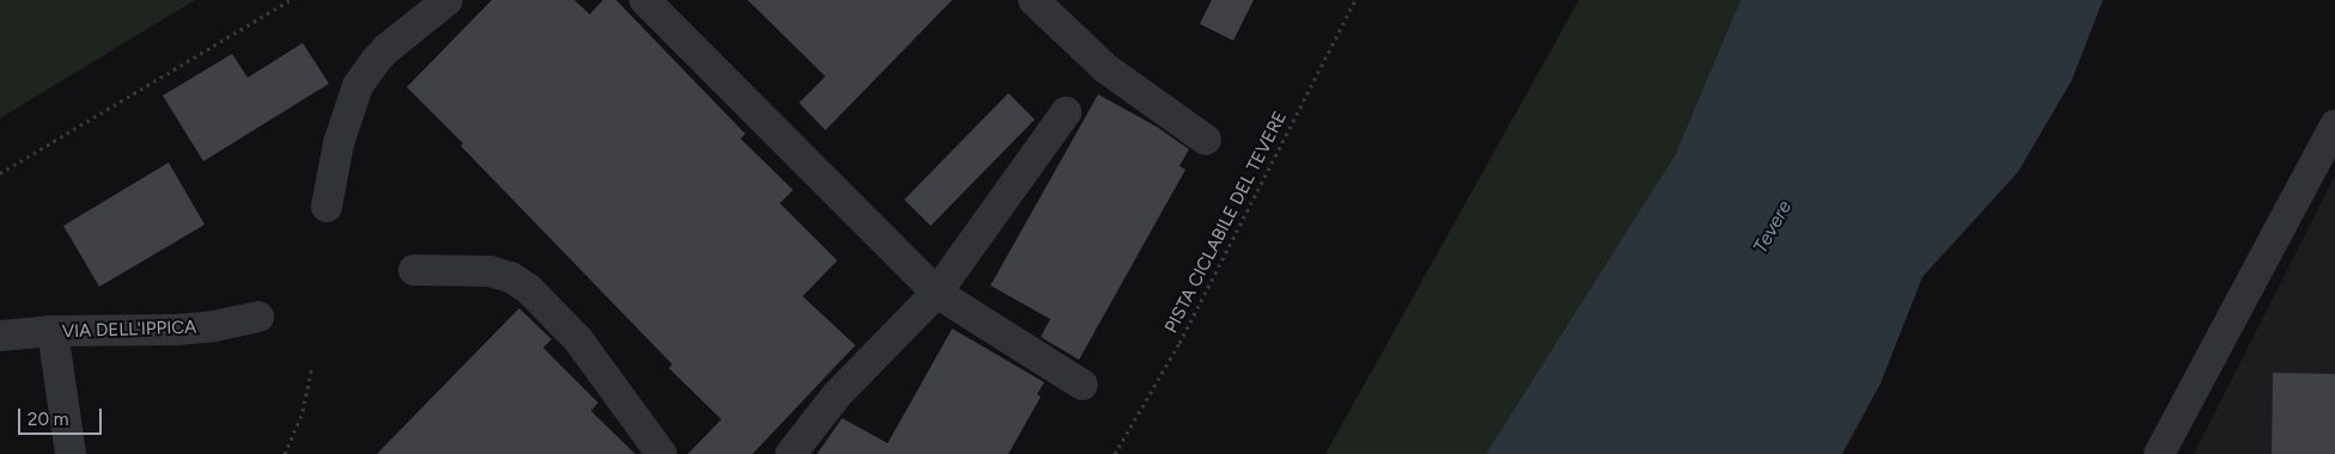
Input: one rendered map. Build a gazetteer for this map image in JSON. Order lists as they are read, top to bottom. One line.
{"streets":{"street":["VIA DELL'IPPICA"],"path":["PISTA CICLABILE DEL TEVERE"]},"water":["Tevere"],"scale_bar":"20 m"}
